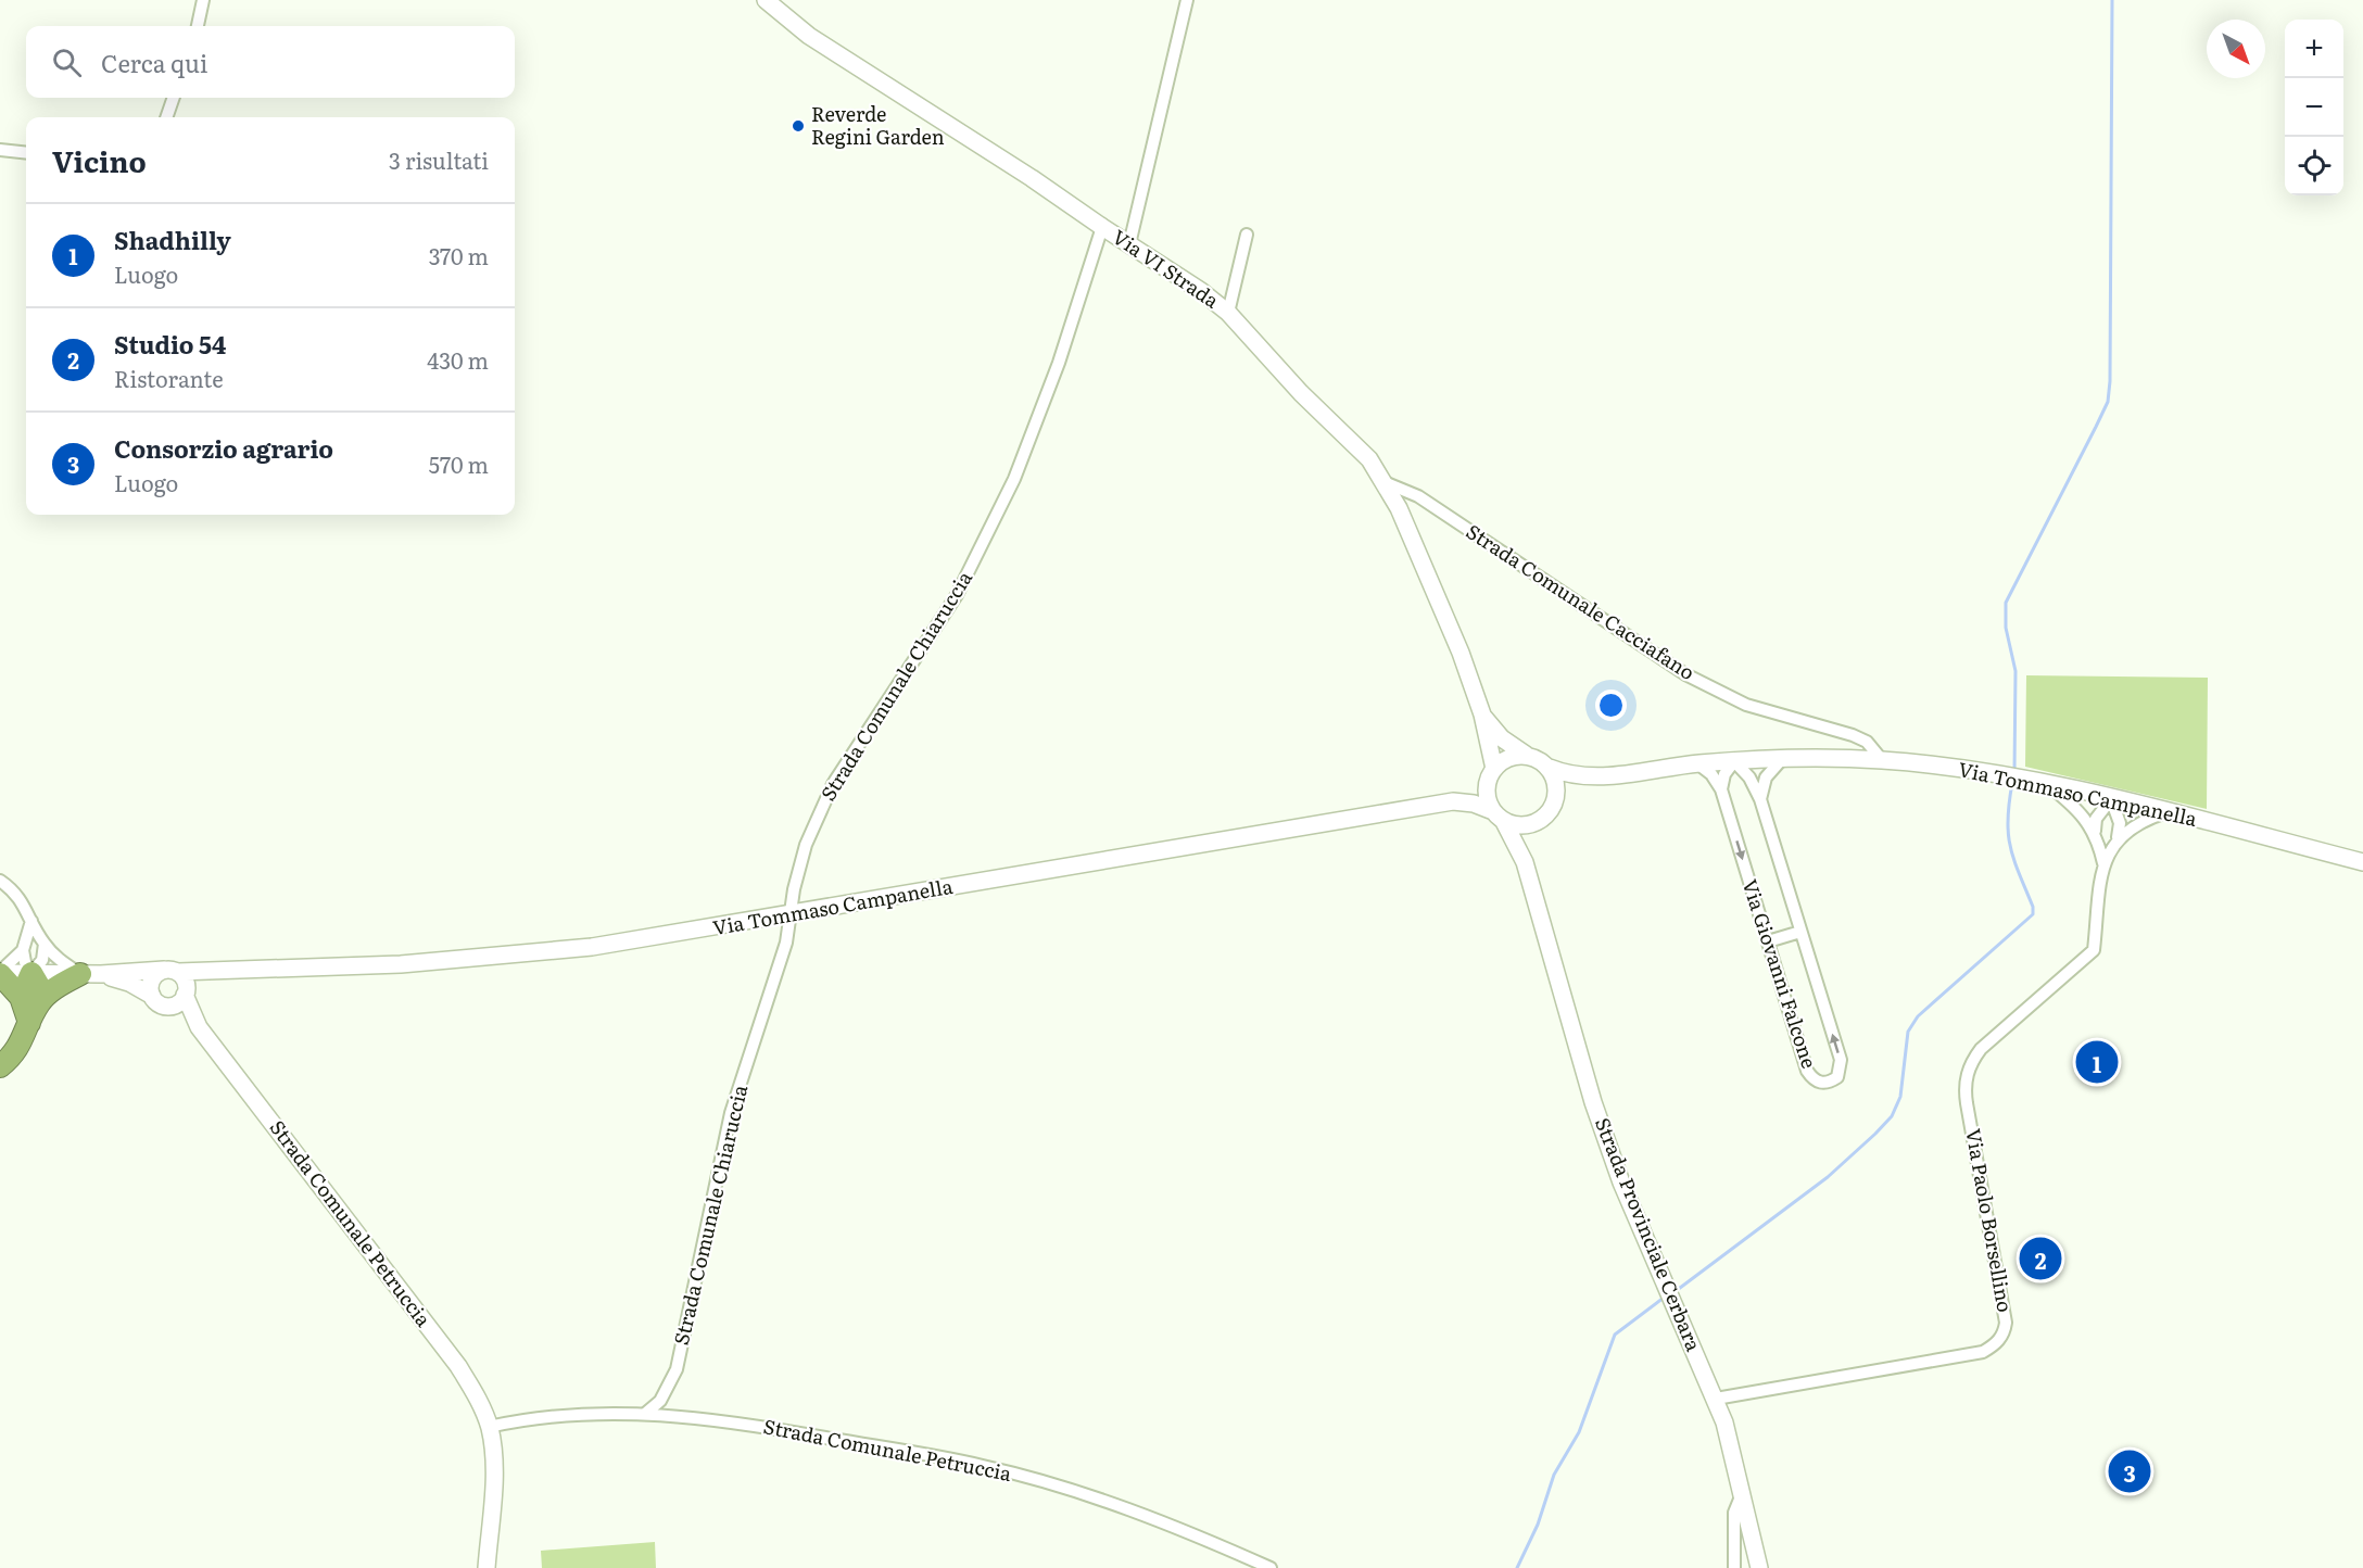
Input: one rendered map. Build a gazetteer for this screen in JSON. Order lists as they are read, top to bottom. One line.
{"streets":{"main road":["Via VI Strada","Via Tommaso Campanella","Strada Comunale Petruccia","Strada Provinciale Cerbara"],"street":["Strada Comunale Cacciafano","Strada Comunale Chiaruccia","Via Giovanni Falcone","Via Paolo Borsellino"]},"crossings":[["Via VI Strada","Strada Comunale Cacciafano"],["Via VI Strada","Strada Comunale Chiaruccia"],["Via VI Strada","Via Tommaso Campanella"],["Via VI Strada","Strada Provinciale Cerbara"],["Strada Comunale Cacciafano","Via Tommaso Campanella"],["Strada Comunale Chiaruccia","Via Tommaso Campanella"],["Strada Comunale Chiaruccia","Strada Comunale Petruccia"],["Via Tommaso Campanella","Via Giovanni Falcone"],["Via Tommaso Campanella","Via Paolo Borsellino"],["Via Tommaso Campanella","Strada Comunale Petruccia"],["Via Tommaso Campanella","Strada Provinciale Cerbara"],["Via Paolo Borsellino","Strada Provinciale Cerbara"]],"places":["Reverde Regini Garden"],"north":"bottom right","page":{"map_buttons":["+","−"],"search":"Cerca qui","heading":["Vicino","3 risultati"],"list":[{"mark":"1","name":"Shadhilly","note":"Luogo","value":"370 m"},{"mark":"2","name":"Studio 54","note":"Ristorante","value":"430 m"},{"mark":"3","name":"Consorzio agrario","note":"Luogo","value":"570 m"}],"pins":["1","2","3"]}}
